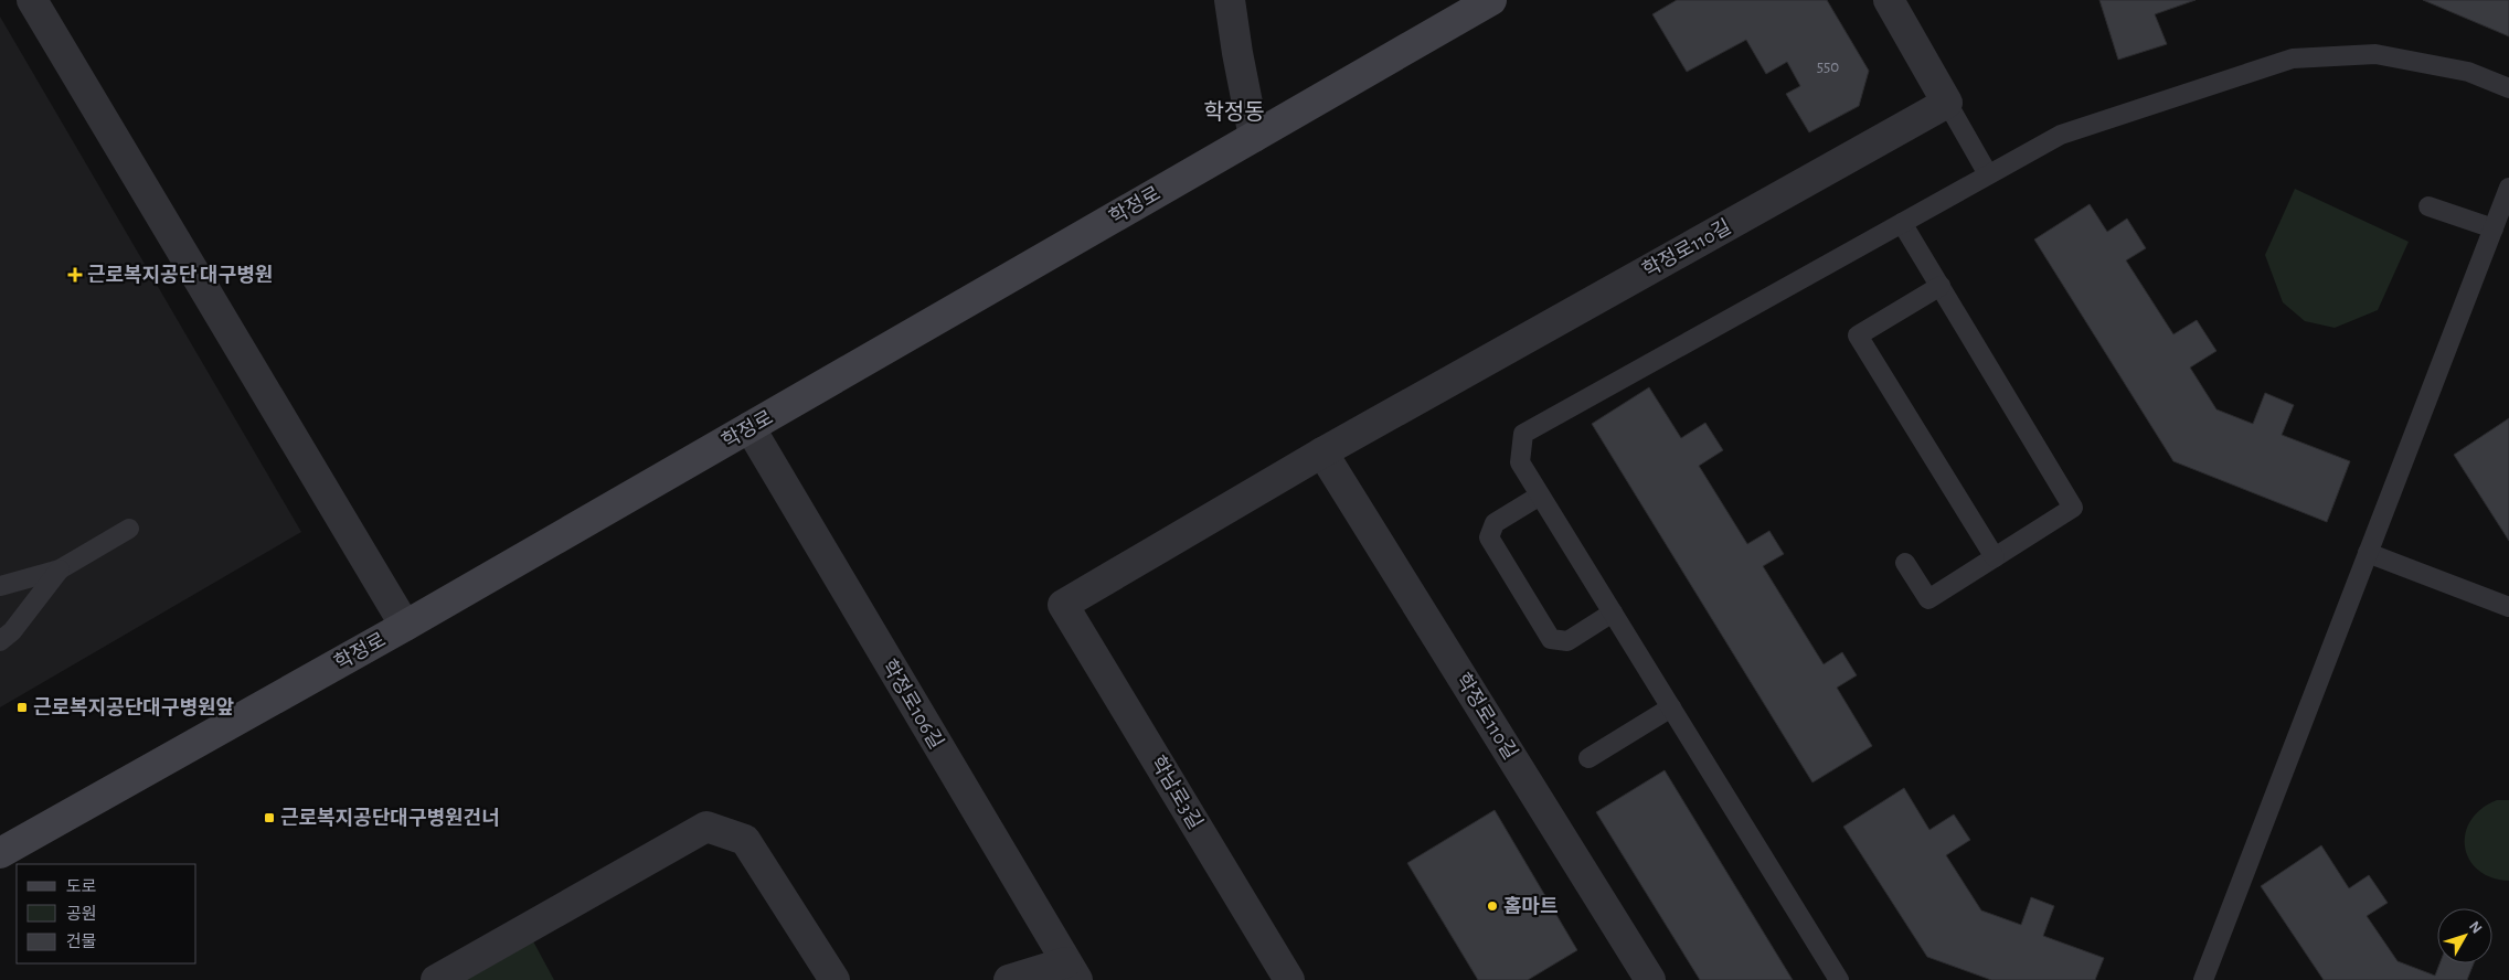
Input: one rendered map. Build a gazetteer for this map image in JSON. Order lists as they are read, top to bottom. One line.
{"streets":{"main road":["학정로"],"street":["학정로110길","학정로106길","학남로3길"]},"crossings":[["학정로","학정로106길"],["학정로110길","학남로3길"]],"districts":["학정동"],"places":{"health":["근로복지공단 대구병원"],"transit":["근로복지공단대구병원앞","근로복지공단대구병원건너"],"other":["홈마트"]},"house_numbers":["550"],"legend":["도로","공원","건물"],"north":"top right"}
